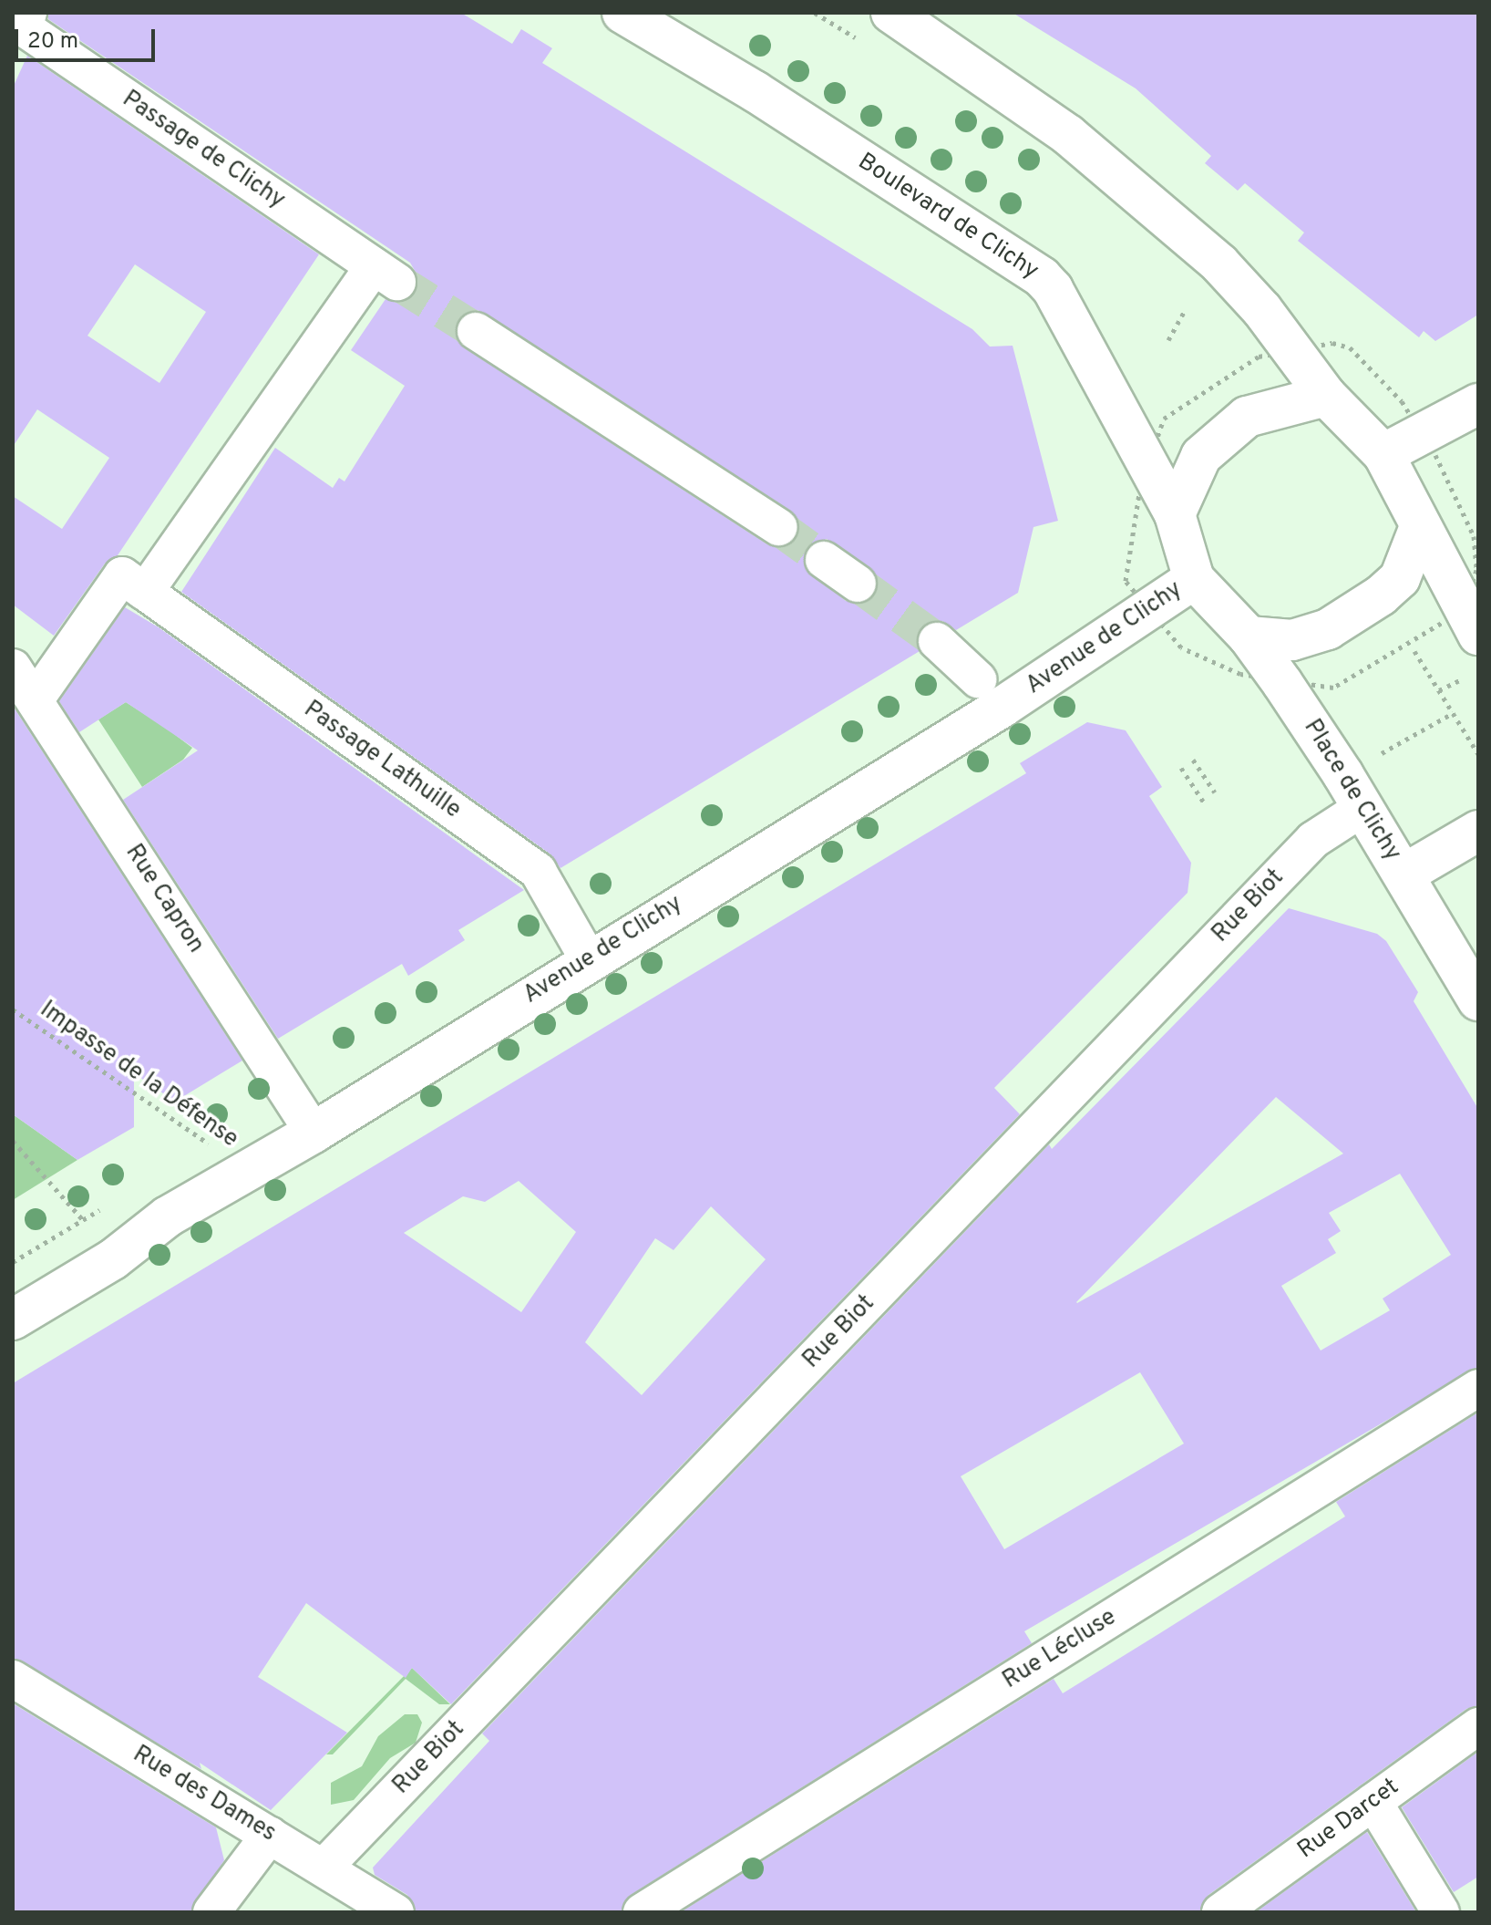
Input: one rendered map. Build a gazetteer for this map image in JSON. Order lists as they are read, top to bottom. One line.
{"streets":{"main road":["Boulevard de Clichy","Avenue de Clichy","Place de Clichy"],"street":["Passage de Clichy","Passage Lathuille","Rue Capron","Rue Biot","Rue Lécluse","Rue des Dames","Rue Darcet"],"path":["Impasse de la Défense"]},"crossings":[["Passage de Clichy","Passage Lathuille"],["Boulevard de Clichy","Avenue de Clichy"],["Boulevard de Clichy","Place de Clichy"],["Avenue de Clichy","Passage Lathuille"],["Avenue de Clichy","Place de Clichy"],["Avenue de Clichy","Rue Capron"],["Avenue de Clichy","Impasse de la Défense"],["Passage Lathuille","Rue Capron"],["Place de Clichy","Rue Biot"],["Rue Biot","Rue des Dames"]],"scale_bar":"20 m"}
